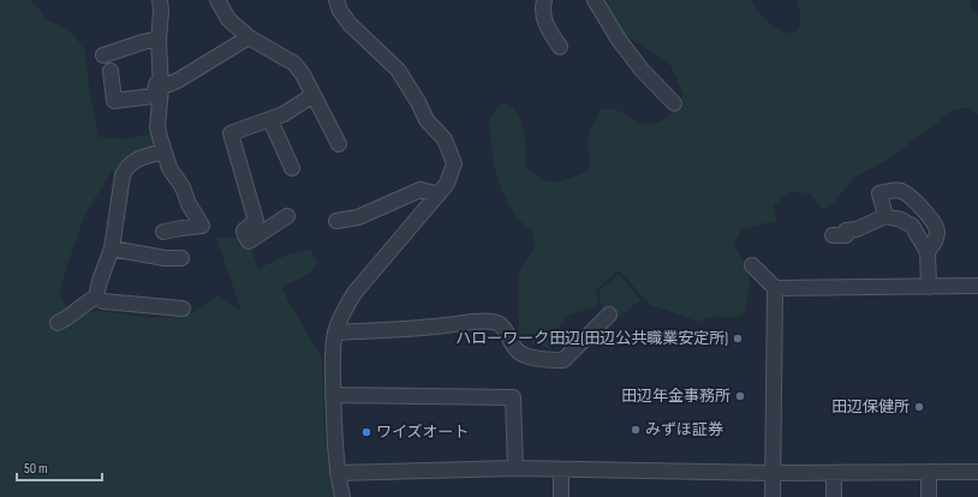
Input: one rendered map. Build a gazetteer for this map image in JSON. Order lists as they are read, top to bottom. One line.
{"places":["ハローワーク田辺(田辺公共職業安定所)","田辺年金事務所","田辺保健所","みずほ証券","ワイズオート"],"scale_bar":"50 m"}
